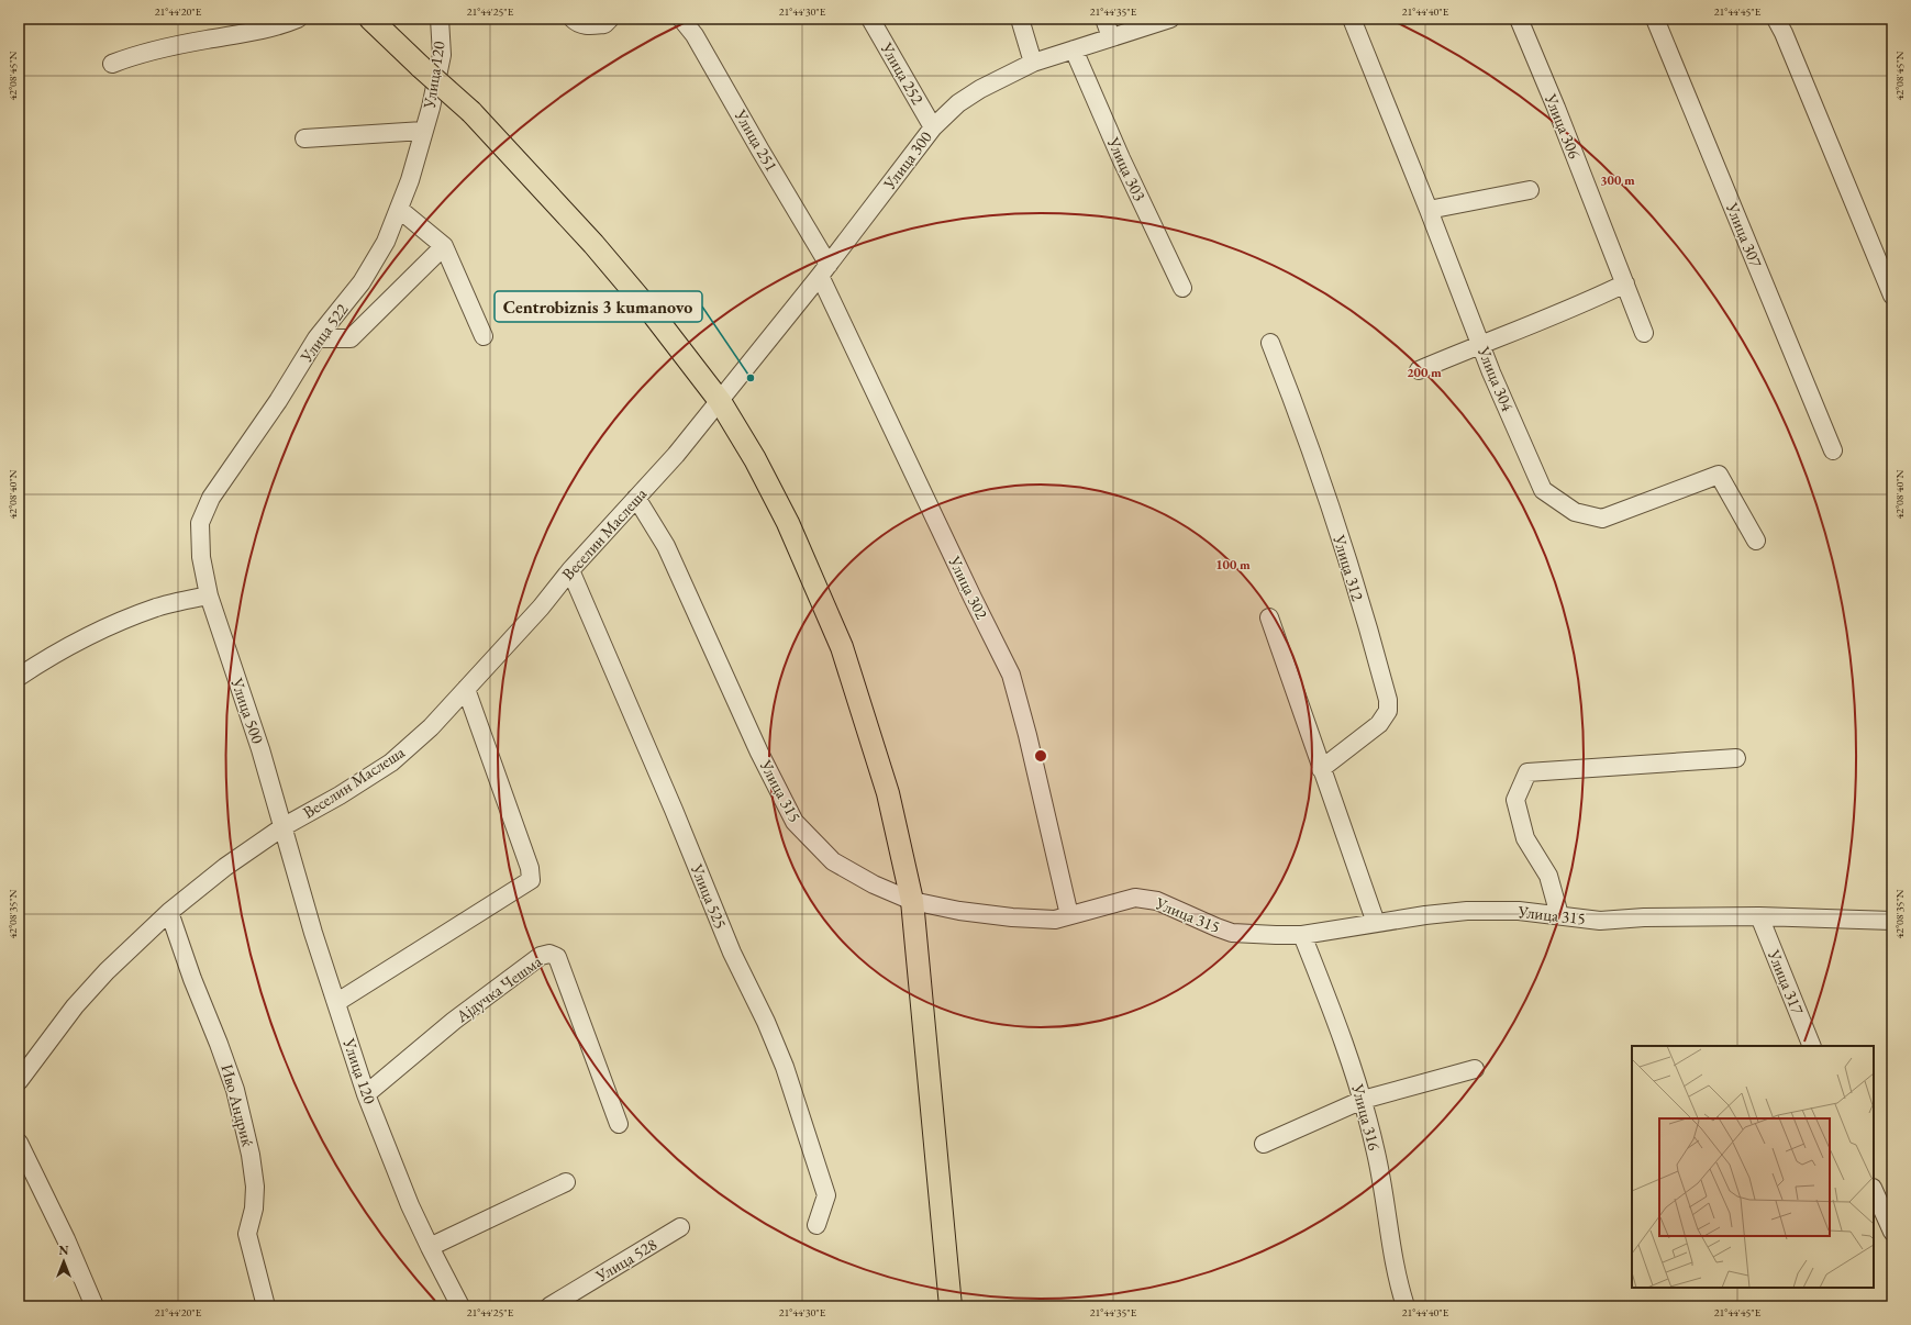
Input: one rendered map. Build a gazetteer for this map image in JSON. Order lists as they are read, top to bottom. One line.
{"streets":{"street":["Улица 252","Улица 120","Улица 306","Улица 251","Улица 300","Улица 303","Улица 307","Улица 522","Улица 304","Веселин Маслеша","Улица 312","Улица 302","Улица 500","Улица 315","Улица 525","Улица 317","Ајдучка Чешма","Иво Андриќ","Улица 316","Улица 528"]},"crossings":[["Улица 252","Улица 300"],["Улица 120","Улица 522"],["Улица 120","Веселин Маслеша"],["Улица 120","Улица 500"],["Улица 120","Ајдучка Чешма"],["Улица 251","Улица 300"],["Улица 251","Улица 302"],["Улица 300","Улица 303"],["Улица 300","Веселин Маслеша"],["Улица 300","Улица 302"],["Улица 522","Улица 500"],["Веселин Маслеша","Улица 500"],["Веселин Маслеша","Улица 315"],["Веселин Маслеша","Улица 525"],["Веселин Маслеша","Иво Андриќ"],["Улица 302","Улица 315"],["Улица 315","Улица 317"],["Улица 315","Улица 316"]],"places":["Centrobiznis 3 kumanovo"],"north":"top","coordinates":["21°44'20\"E","21°44'25\"E","21°44'30\"E","21°44'35\"E","21°44'40\"E","21°44'45\"E","42°08'45\"N","42°08'40\"N","42°08'35\"N"],"rings":["300 m","200 m","100 m"]}
